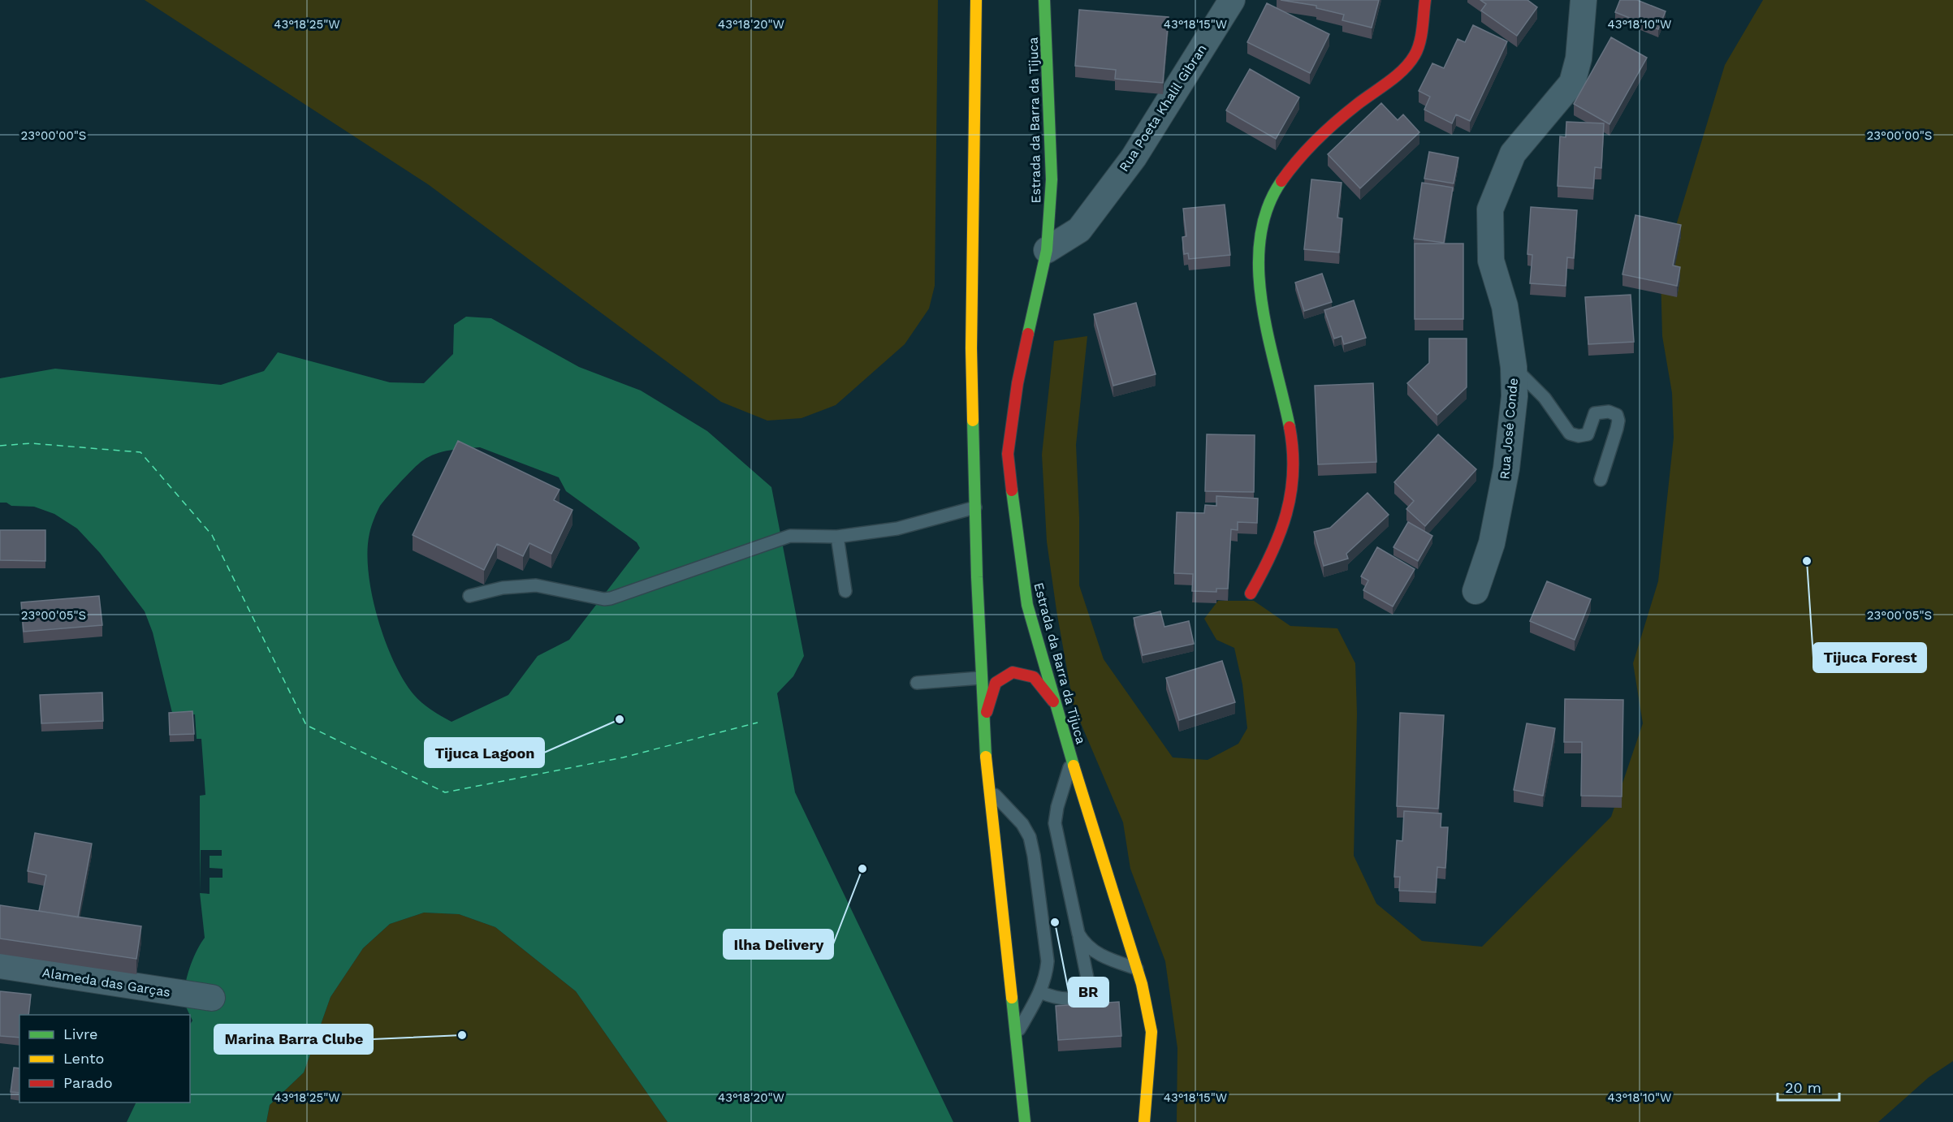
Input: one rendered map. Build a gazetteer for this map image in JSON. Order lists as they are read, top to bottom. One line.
{"streets":{"main road":["Estrada da Barra da Tijuca"],"street":["Rua Poeta Khalil Gibran","Rua José Conde","Alameda das Garças"]},"crossings":[["Rua Poeta Khalil Gibran","Estrada da Barra da Tijuca"]],"places":["Tijuca Forest","Tijuca Lagoon","Ilha Delivery","BR","Marina Barra Clube"],"legend":["Livre","Lento","Parado"],"scale_bar":"20 m","coordinates":["43°18'25\"W","43°18'20\"W","43°18'15\"W","43°18'10\"W","23°00'00\"S","23°00'05\"S"]}
